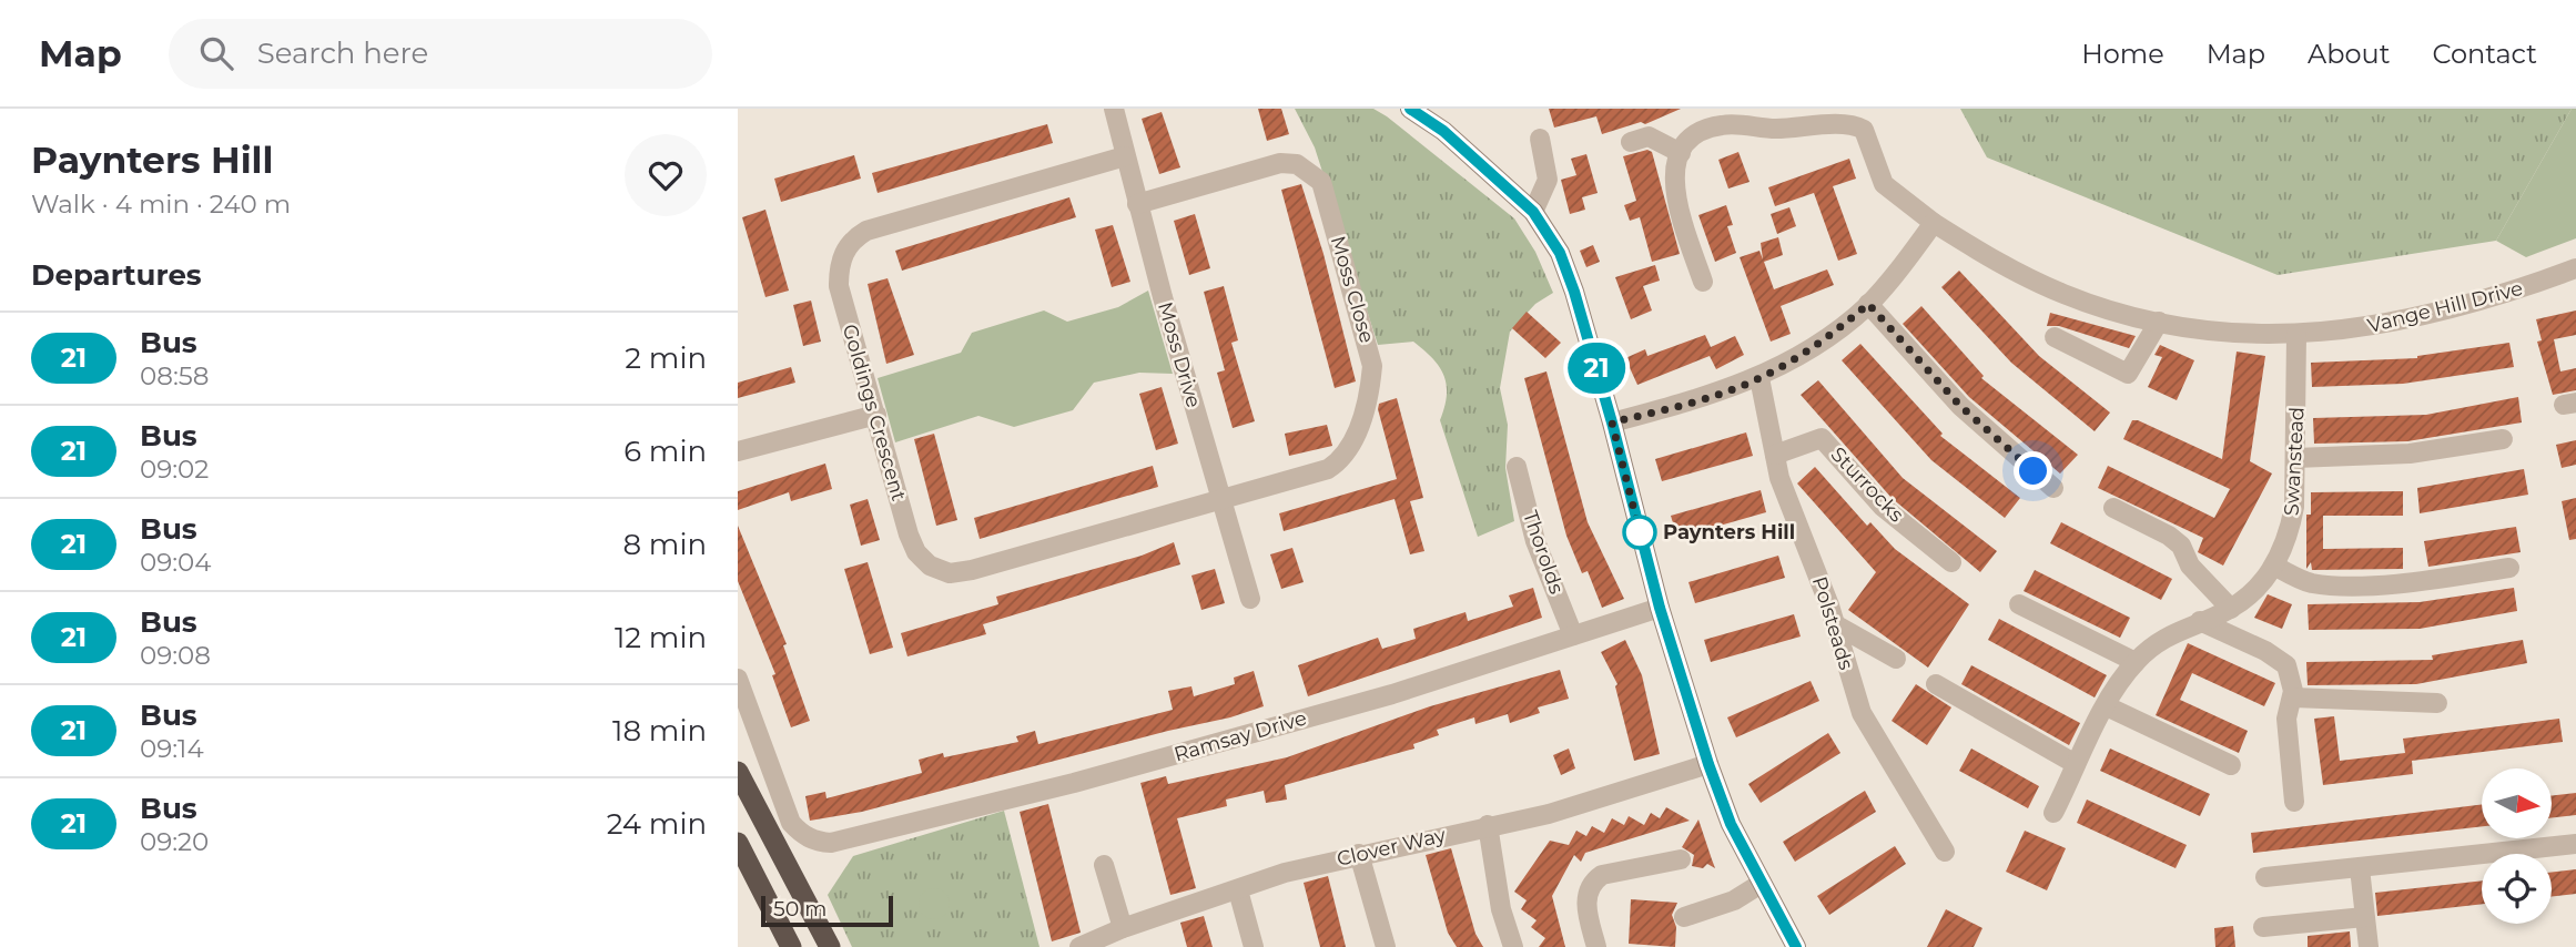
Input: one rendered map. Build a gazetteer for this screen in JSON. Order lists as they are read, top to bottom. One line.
{"streets":{"street":["Moss Close","Vange Hill Drive","Moss Drive","Goldings Crescent","Swanstead","Sturrocks","Thorolds","Polsteads","Ramsay Drive","Clover Way"]},"crossings":[["Moss Close","Moss Drive"],["Moss Close","Goldings Crescent"],["Vange Hill Drive","Swanstead"],["Moss Drive","Goldings Crescent"],["Sturrocks","Polsteads"],["Thorolds","Ramsay Drive"]],"places":["Paynters Hill"],"lines":["bus line 21"],"scale_bar":"50 m","north":"right","page":{"header":"Map","search":"Search here","nav":["Home","Map","About","Contact"],"heading":[["Paynters Hill","Walk · 4 min · 240 m"],"Departures"],"on_map":"21","list":[{"mark":"21","name":"Bus","note":"08:58","value":"2 min"},{"mark":"21","name":"Bus","note":"09:02","value":"6 min"},{"mark":"21","name":"Bus","note":"09:04","value":"8 min"},{"mark":"21","name":"Bus","note":"09:08","value":"12 min"},{"mark":"21","name":"Bus","note":"09:14","value":"18 min"},{"mark":"21","name":"Bus","note":"09:20","value":"24 min"}],"scale":"50 m"}}
